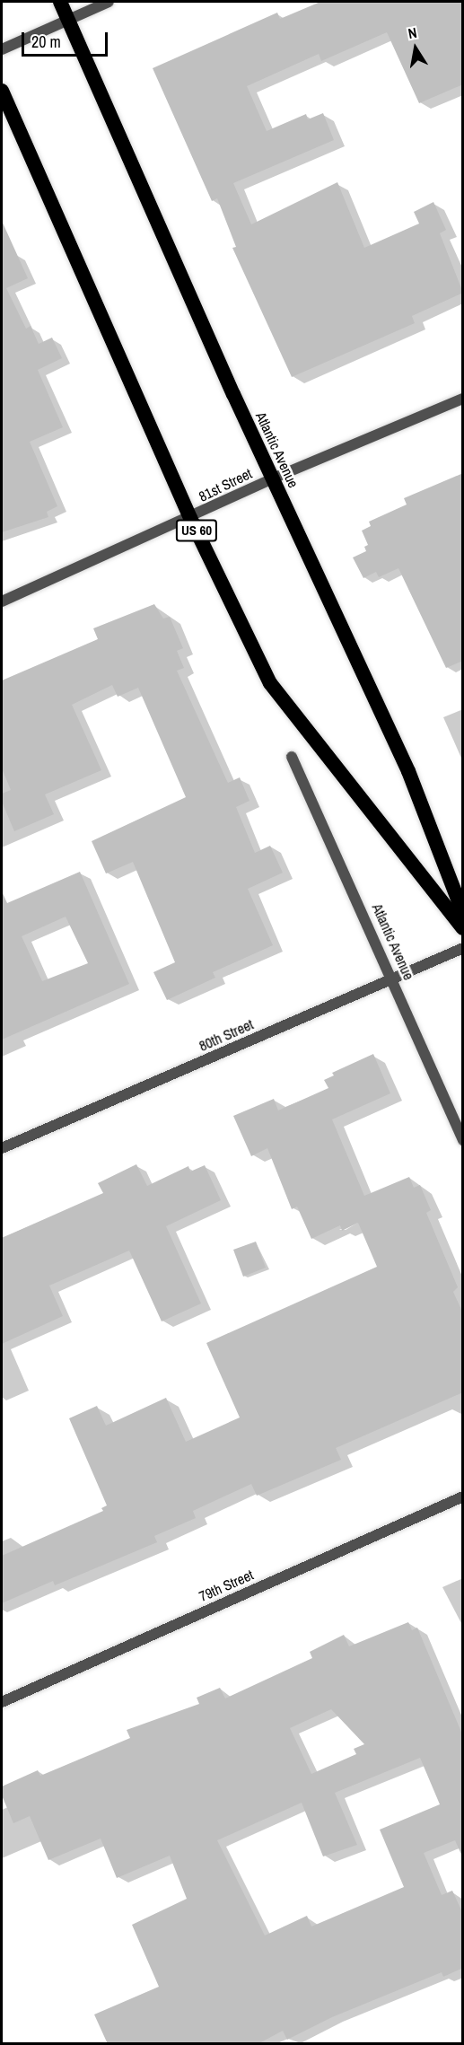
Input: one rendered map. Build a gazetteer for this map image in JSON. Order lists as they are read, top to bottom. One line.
{"streets":{"highway":["Atlantic Avenue","US 60"],"street":["81st Street","80th Street","79th Street"]},"crossings":[["Atlantic Avenue","81st Street"],["Atlantic Avenue","80th Street"],["81st Street","US 60"]],"scale_bar":"20 m","north":"top"}
